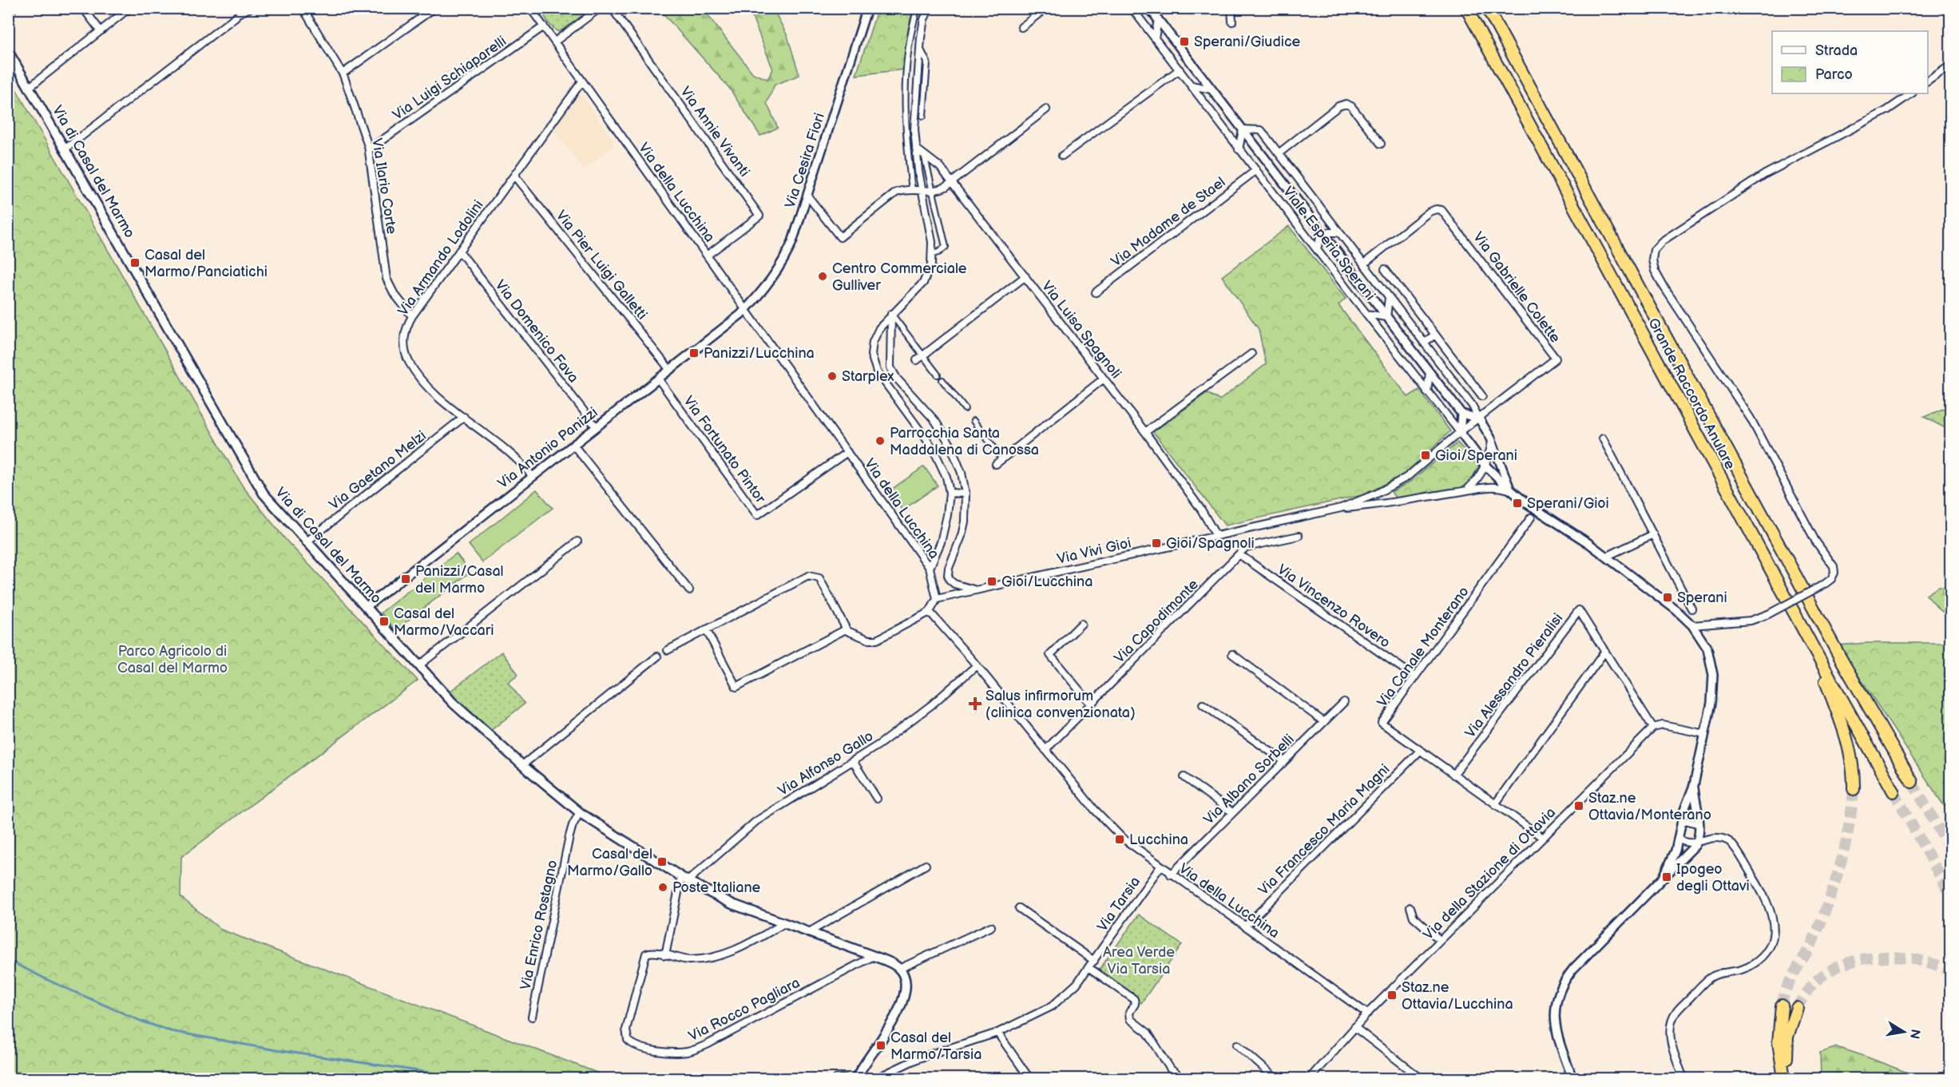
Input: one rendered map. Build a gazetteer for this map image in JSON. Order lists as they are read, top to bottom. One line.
{"streets":{"highway":["Grande Raccordo Anulare"],"main road":["Via di Casal del Marmo"],"street":["Via Luigi Schiaparelli","Via Annie Vivanti","Via Cesira Fiori","Via Ilario Corte","Via della Lucchina","Via Madame de Stael","Viale Esperia Sperani","Via Armando Lodolini","Via Pier Luigi Galletti","Via Gabrielle Colette","Via Luisa Spagnoli","Via Domenico Fava","Via Antonio Panizzi","Via Fortunato Pintor","Via Gaetano Melzi","Via Vivi Gioi","Via Vincenzo Rovero","Via Capodimonte","Via Canale Monterano","Via Alessandro Pieralisi","Via Alfonso Gallo","Via Albano Sorbelli","Via Francesco Maria Magni","Via della Stazione di Ottavia","Via Tarsia","Via Enrico Rostagno","Via Rocco Pagliara"]},"crossings":[["Via Luigi Schiaparelli","Via Ilario Corte"],["Via Luigi Schiaparelli","Via della Lucchina"],["Via Annie Vivanti","Via della Lucchina"],["Via Cesira Fiori","Via della Lucchina"],["Via Cesira Fiori","Via Antonio Panizzi"],["Via di Casal del Marmo","Via Antonio Panizzi"],["Via di Casal del Marmo","Via Gaetano Melzi"],["Via di Casal del Marmo","Via Alfonso Gallo"],["Via di Casal del Marmo","Via Enrico Rostagno"],["Via di Casal del Marmo","Via Rocco Pagliara"],["Via Ilario Corte","Via Armando Lodolini"],["Via della Lucchina","Via Armando Lodolini"],["Via della Lucchina","Via Antonio Panizzi"],["Via della Lucchina","Via Fortunato Pintor"],["Via della Lucchina","Via Vivi Gioi"],["Via della Lucchina","Via Capodimonte"],["Via della Lucchina","Via Alfonso Gallo"],["Via della Lucchina","Via Albano Sorbelli"],["Via della Lucchina","Via Francesco Maria Magni"],["Via della Lucchina","Via della Stazione di Ottavia"],["Via della Lucchina","Via Tarsia"],["Via Madame de Stael","Viale Esperia Sperani"],["Viale Esperia Sperani","Via Gabrielle Colette"],["Viale Esperia Sperani","Via Vivi Gioi"],["Via Armando Lodolini","Via Pier Luigi Galletti"],["Via Armando Lodolini","Via Domenico Fava"],["Via Armando Lodolini","Via Antonio Panizzi"],["Via Armando Lodolini","Via Gaetano Melzi"],["Via Pier Luigi Galletti","Via Antonio Panizzi"],["Via Gabrielle Colette","Via Vivi Gioi"],["Via Luisa Spagnoli","Via Vivi Gioi"],["Via Domenico Fava","Via Antonio Panizzi"],["Via Antonio Panizzi","Via Fortunato Pintor"],["Via Vincenzo Rovero","Via Capodimonte"],["Via Vincenzo Rovero","Via Canale Monterano"],["Via Canale Monterano","Via Alessandro Pieralisi"],["Via Canale Monterano","Via Francesco Maria Magni"],["Via Canale Monterano","Via della Stazione di Ottavia"],["Via Alessandro Pieralisi","Via della Stazione di Ottavia"]],"parks":["Parco Agricolo di Casal del Marmo","Area Verde Via Tarsia"],"places":{"transit":["Sperani/Giudice","Casal del Marmo/Panciatichi","Panizzi/Lucchina","Gioi/Sperani","Sperani/Gioi","Gioi/Spagnoli","Panizzi/Casal del Marmo","Gioi/Lucchina","Sperani","Casal del Marmo/Vaccari","Staz.ne Ottavia/Monterano","Lucchina","Casal del Marmo/Gallo","Ipogeo degli Ottavi","Staz.ne Ottavia/Lucchina","Casal del Marmo/Tarsia"],"other":["Centro Commerciale Gulliver","Starplex","Parrocchia Santa Maddalena di Canossa","Poste Italiane"],"health":["Salus infirmorum (clinica convenzionata)"]},"legend":["Strada","Parco"],"north":"right"}
